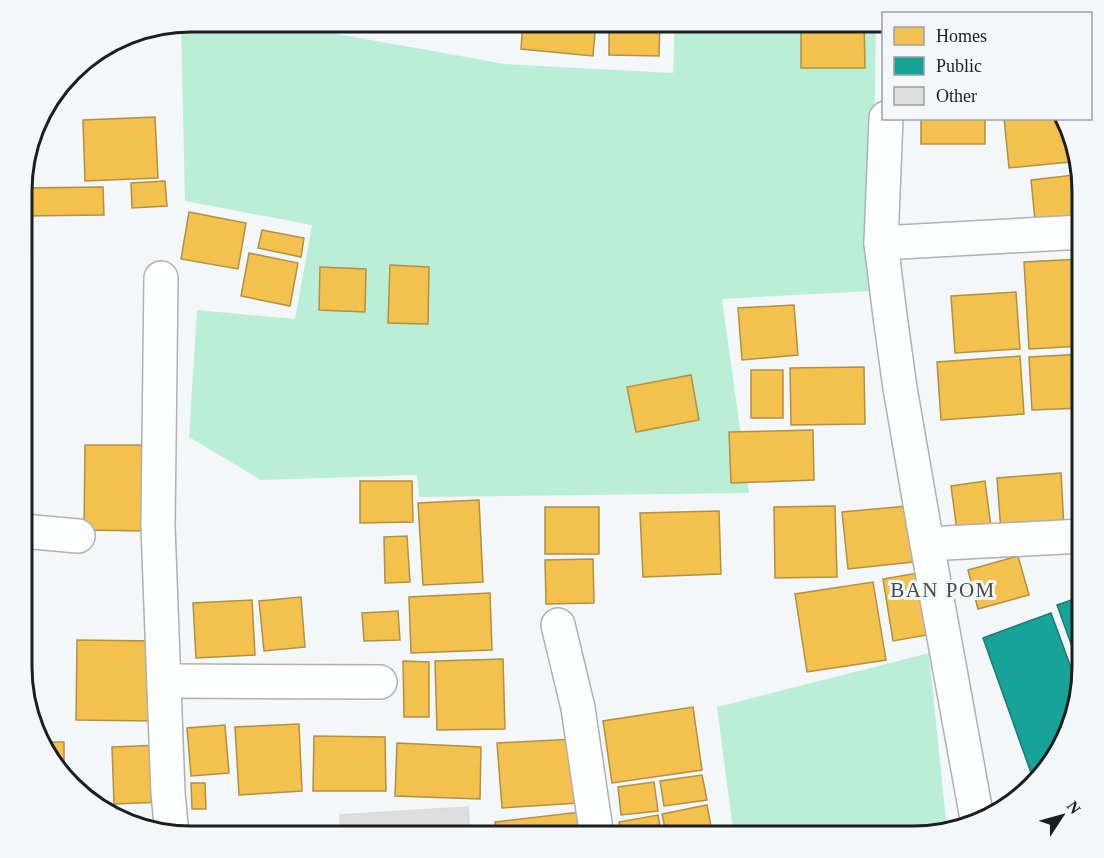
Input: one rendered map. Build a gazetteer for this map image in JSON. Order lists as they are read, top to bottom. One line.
{"districts":["BAN POM"],"legend":["Homes","Public","Other"],"north":"top right"}
